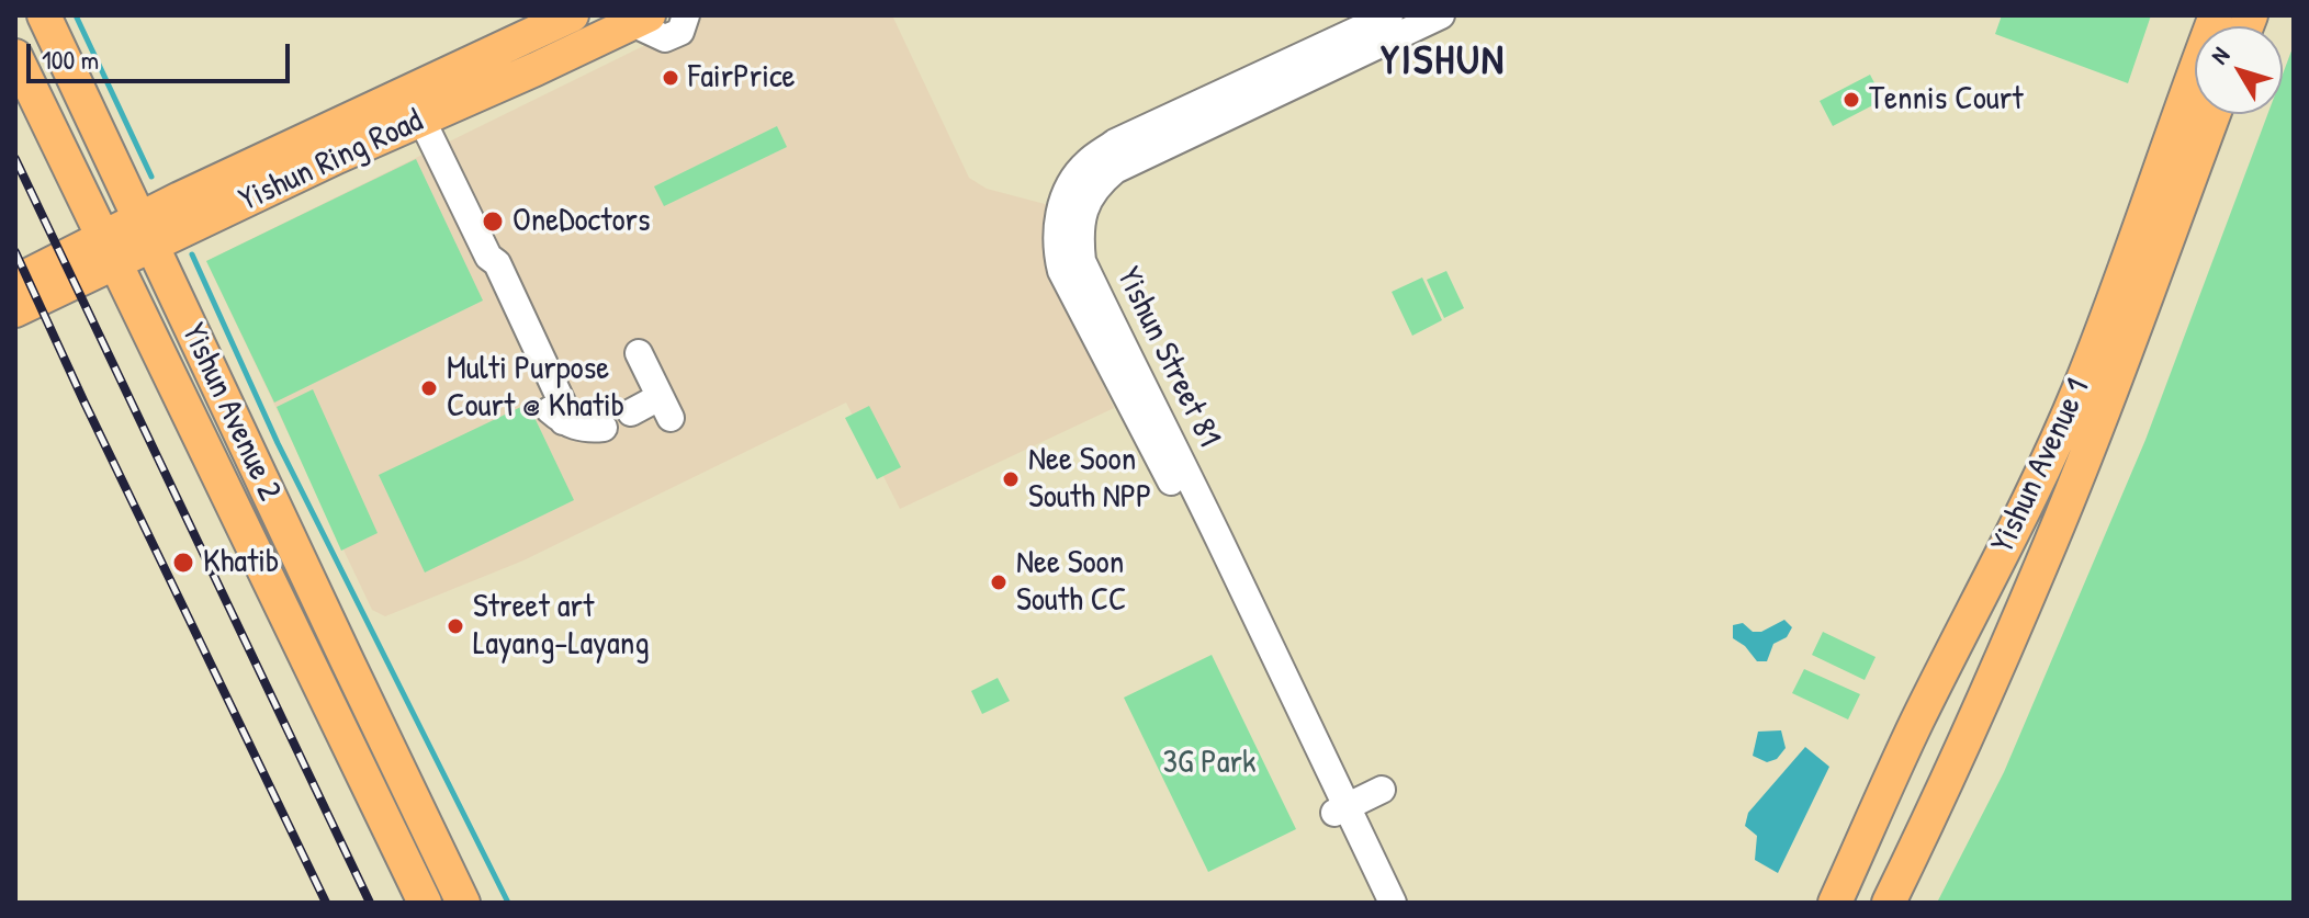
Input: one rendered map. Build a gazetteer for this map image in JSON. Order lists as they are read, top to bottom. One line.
{"streets":{"main road":["Yishun Ring Road","Yishun Avenue 2","Yishun Avenue 1"],"street":["Yishun Street 81"]},"crossings":[["Yishun Ring Road","Yishun Avenue 2"]],"districts":["YISHUN"],"parks":["3G Park"],"places":["FairPrice","Tennis Court","OneDoctors","Multi Purpose Court @ Khatib","Nee Soon South NPP","Khatib","Nee Soon South CC","Street art Layang-Layang"],"scale_bar":"100 m","north":"top left"}
